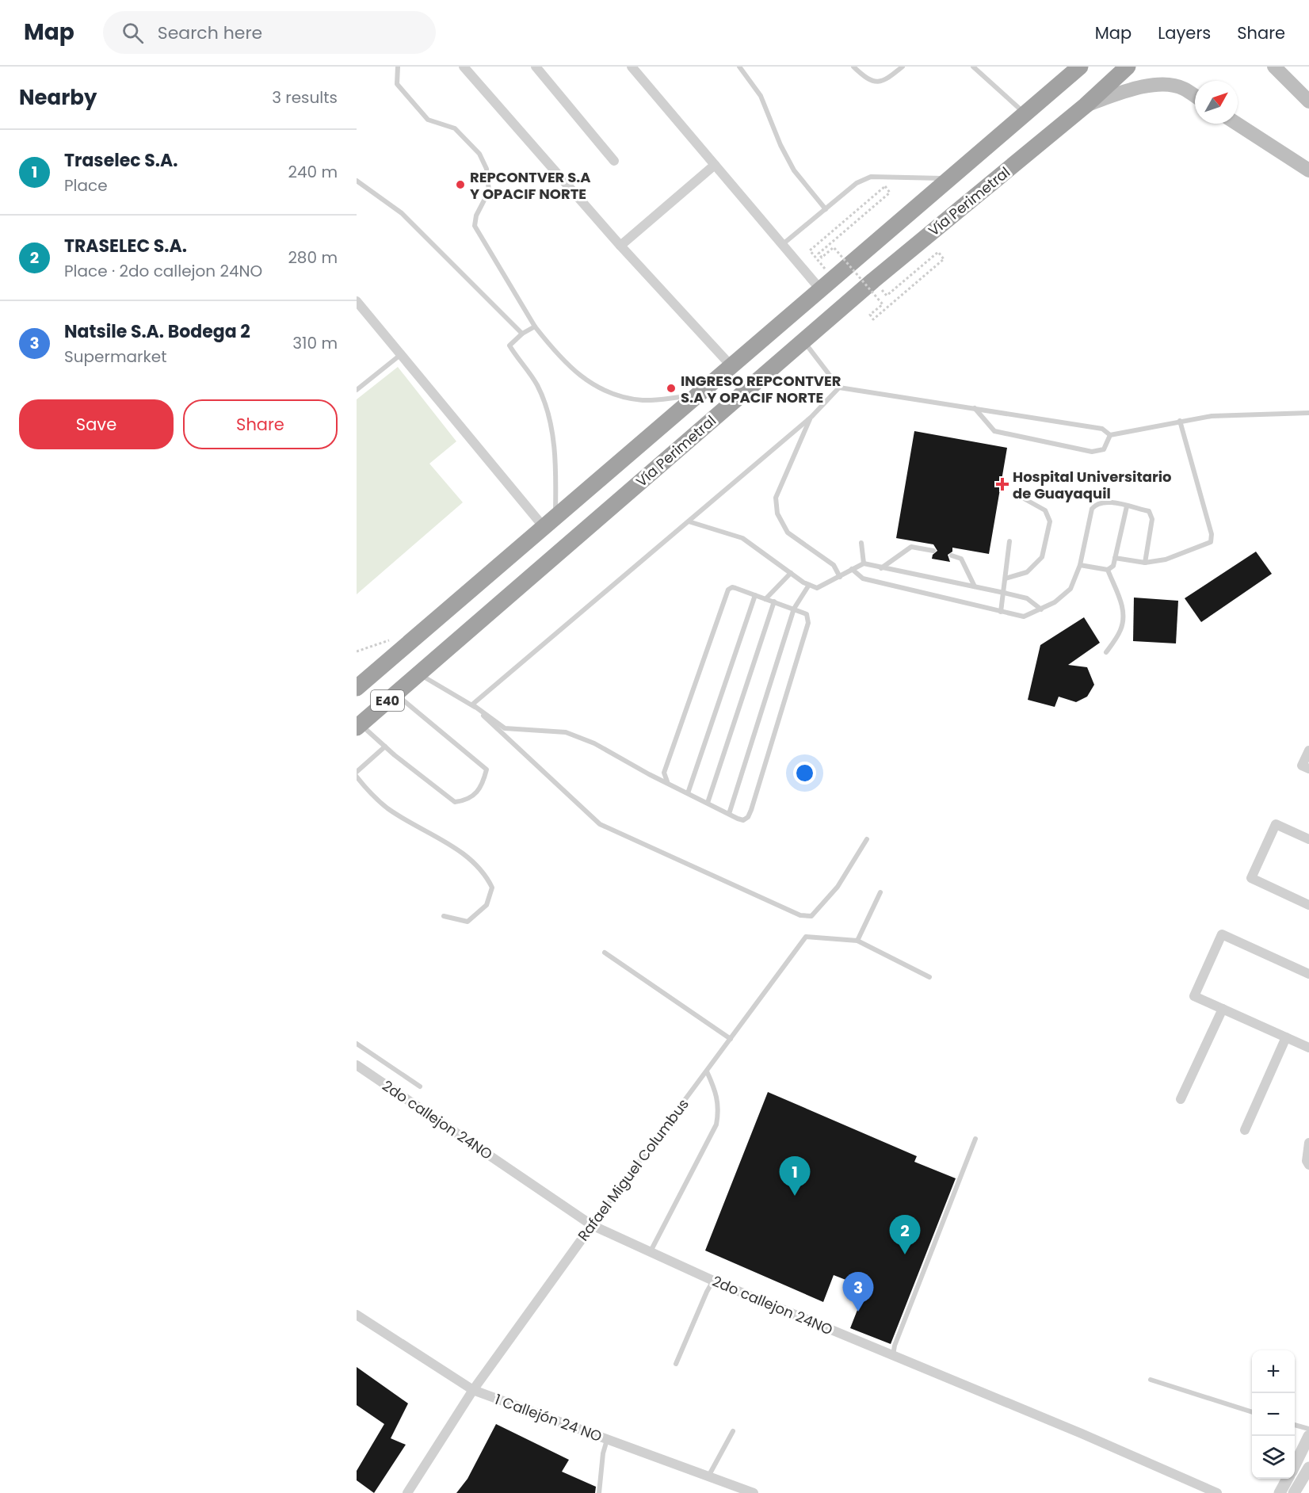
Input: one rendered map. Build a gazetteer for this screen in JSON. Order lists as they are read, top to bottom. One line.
{"streets":{"highway":["Vía Perimetral","E40"],"street":["2do callejon 24NO","Rafael Miguel Columbus","1 Callejón 24 NO"]},"crossings":[["2do callejon 24NO","Rafael Miguel Columbus"],["Rafael Miguel Columbus","1 Callejón 24 NO"]],"places":{"other":["REPCONTVER S.A Y OPACIF NORTE","INGRESO REPCONTVER S.A Y OPACIF NORTE"],"health":["Hospital Universitario de Guayaquil"]},"north":"top right","page":{"header":"Map","search":"Search here","nav":["Map","Layers","Share"],"heading":["Nearby","3 results"],"list":[{"mark":"1","name":"Traselec S.A.","note":"Place","value":"240 m"},{"mark":"2","name":"TRASELEC S.A.","note":"Place · 2do callejon 24NO","value":"280 m"},{"mark":"3","name":"Natsile S.A. Bodega 2","note":"Supermarket","value":"310 m"}],"buttons":["Save","Share"],"pins":["1","2","3"],"map_buttons":["+","−"]}}
